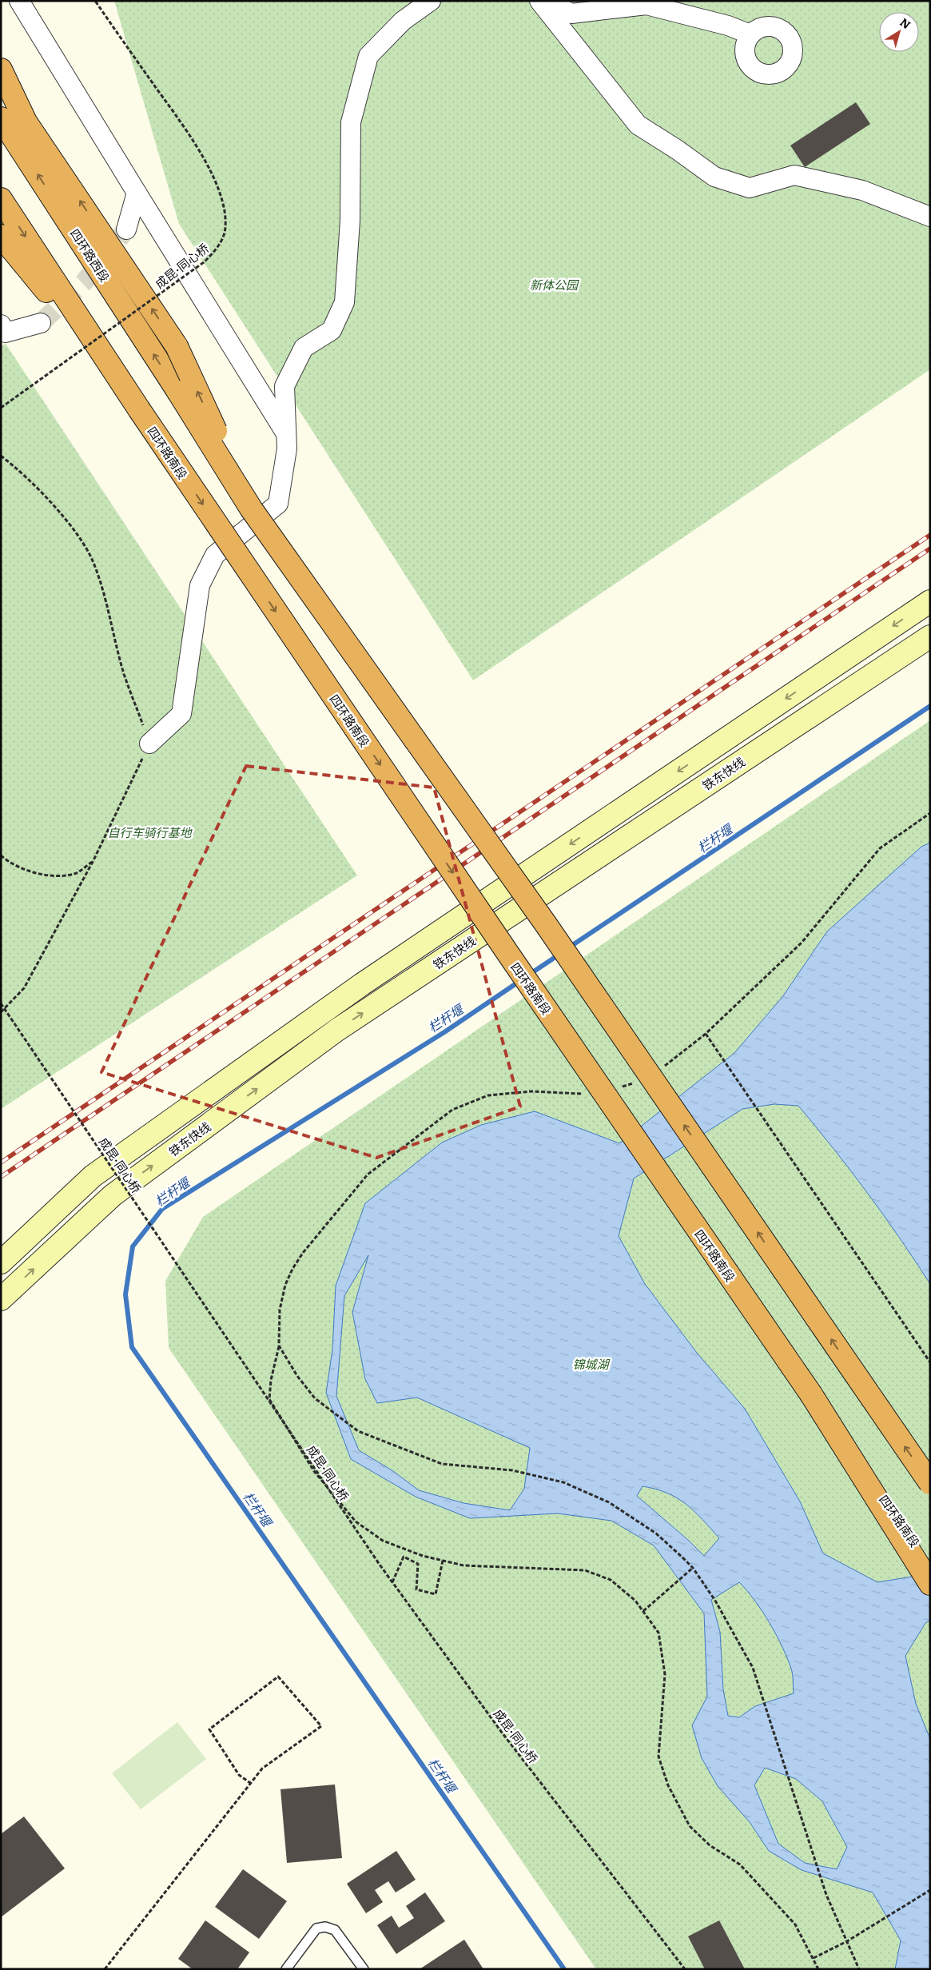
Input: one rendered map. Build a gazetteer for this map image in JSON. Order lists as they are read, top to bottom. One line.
{"streets":{"highway":["四环路西段","四环路南段"],"main road":["铁东快线"],"path":["成昆·同心桥"]},"water":["栏杆堰"],"parks":["新体公园","自行车骑行基地","锦城湖"],"north":"top right"}
